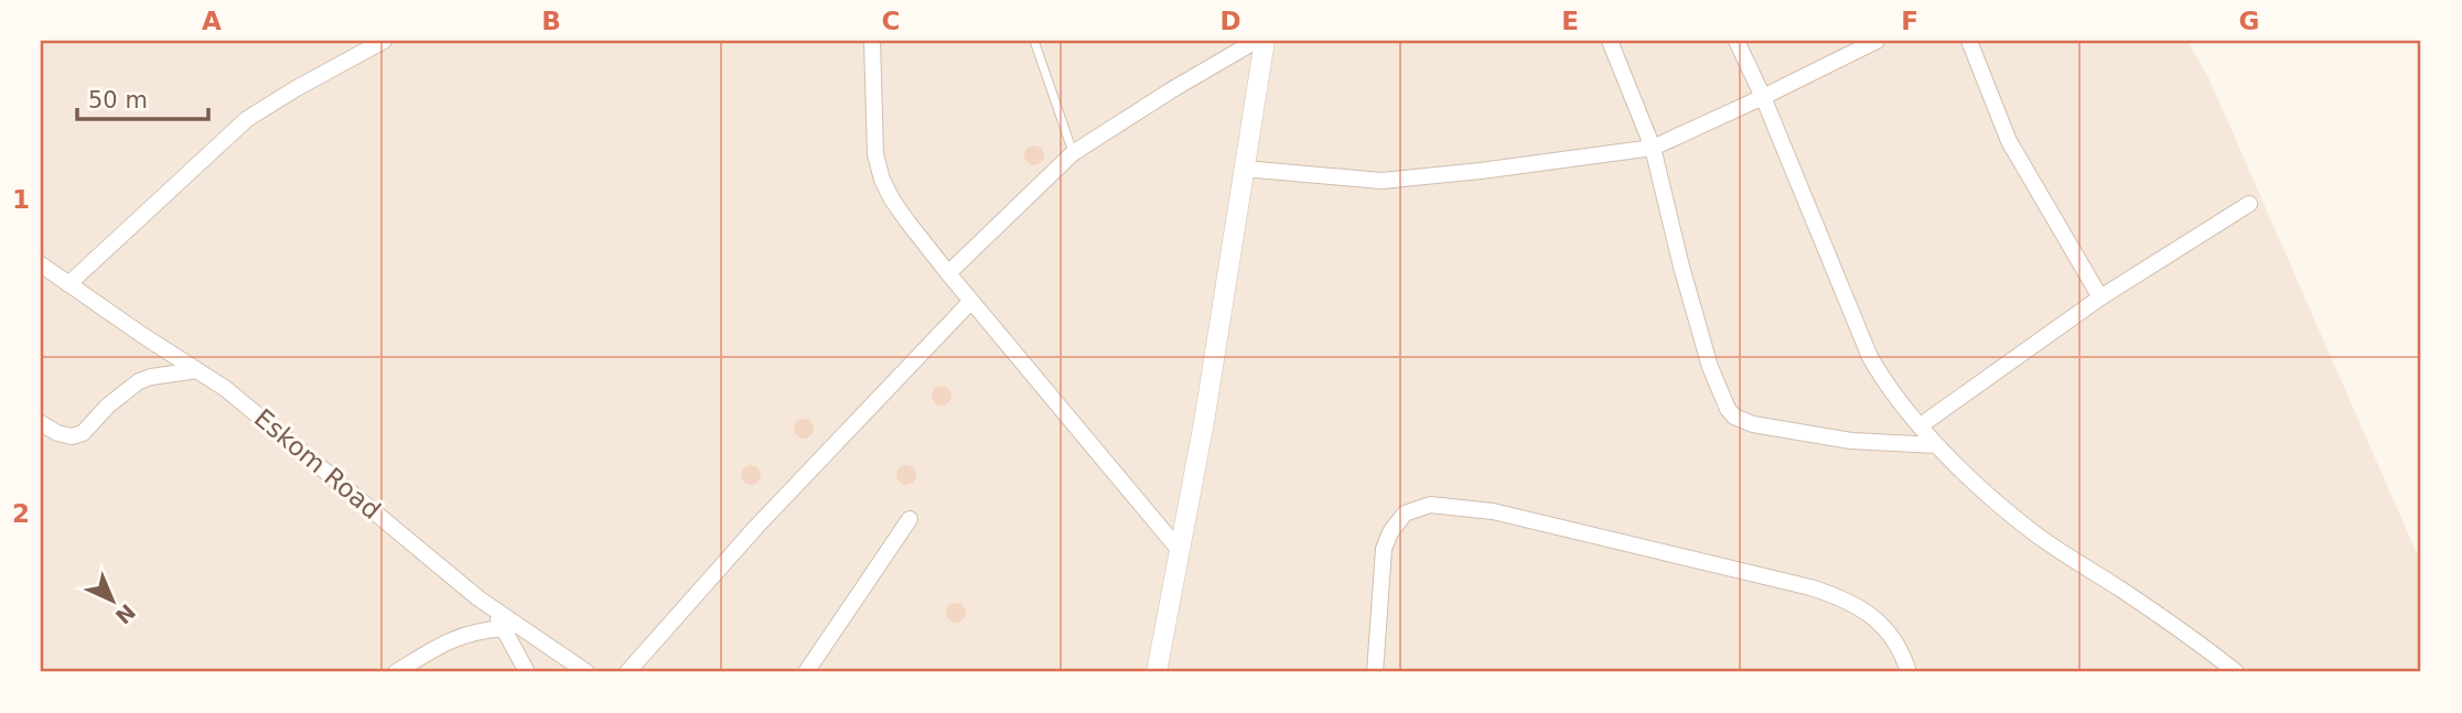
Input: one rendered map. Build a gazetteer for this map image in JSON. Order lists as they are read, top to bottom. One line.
{"streets":{"street":["Eskom Road"]},"scale_bar":"50 m","north":"bottom right","grid":{"columns":["A","B","C","D","E","F","G"],"rows":["1","2"]}}
